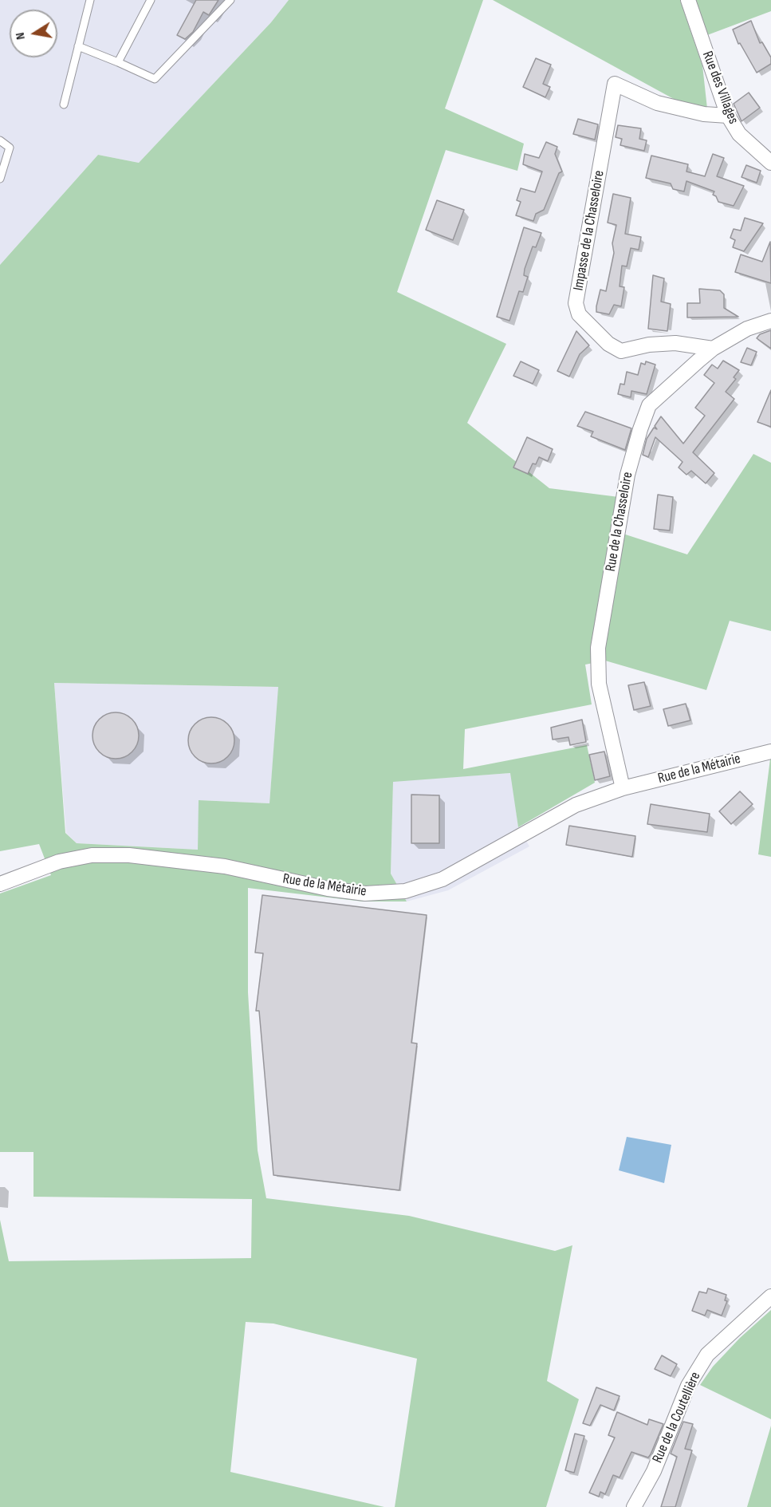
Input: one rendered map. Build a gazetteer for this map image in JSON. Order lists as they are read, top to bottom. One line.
{"streets":{"street":["Rue des Villages","Impasse de la Chasseloire","Rue de la Chasseloire","Rue de la Métairie","Rue de la Coutellière"]},"crossings":[["Rue des Villages","Impasse de la Chasseloire"],["Impasse de la Chasseloire","Rue de la Chasseloire"],["Rue de la Chasseloire","Rue de la Métairie"]],"north":"left"}
